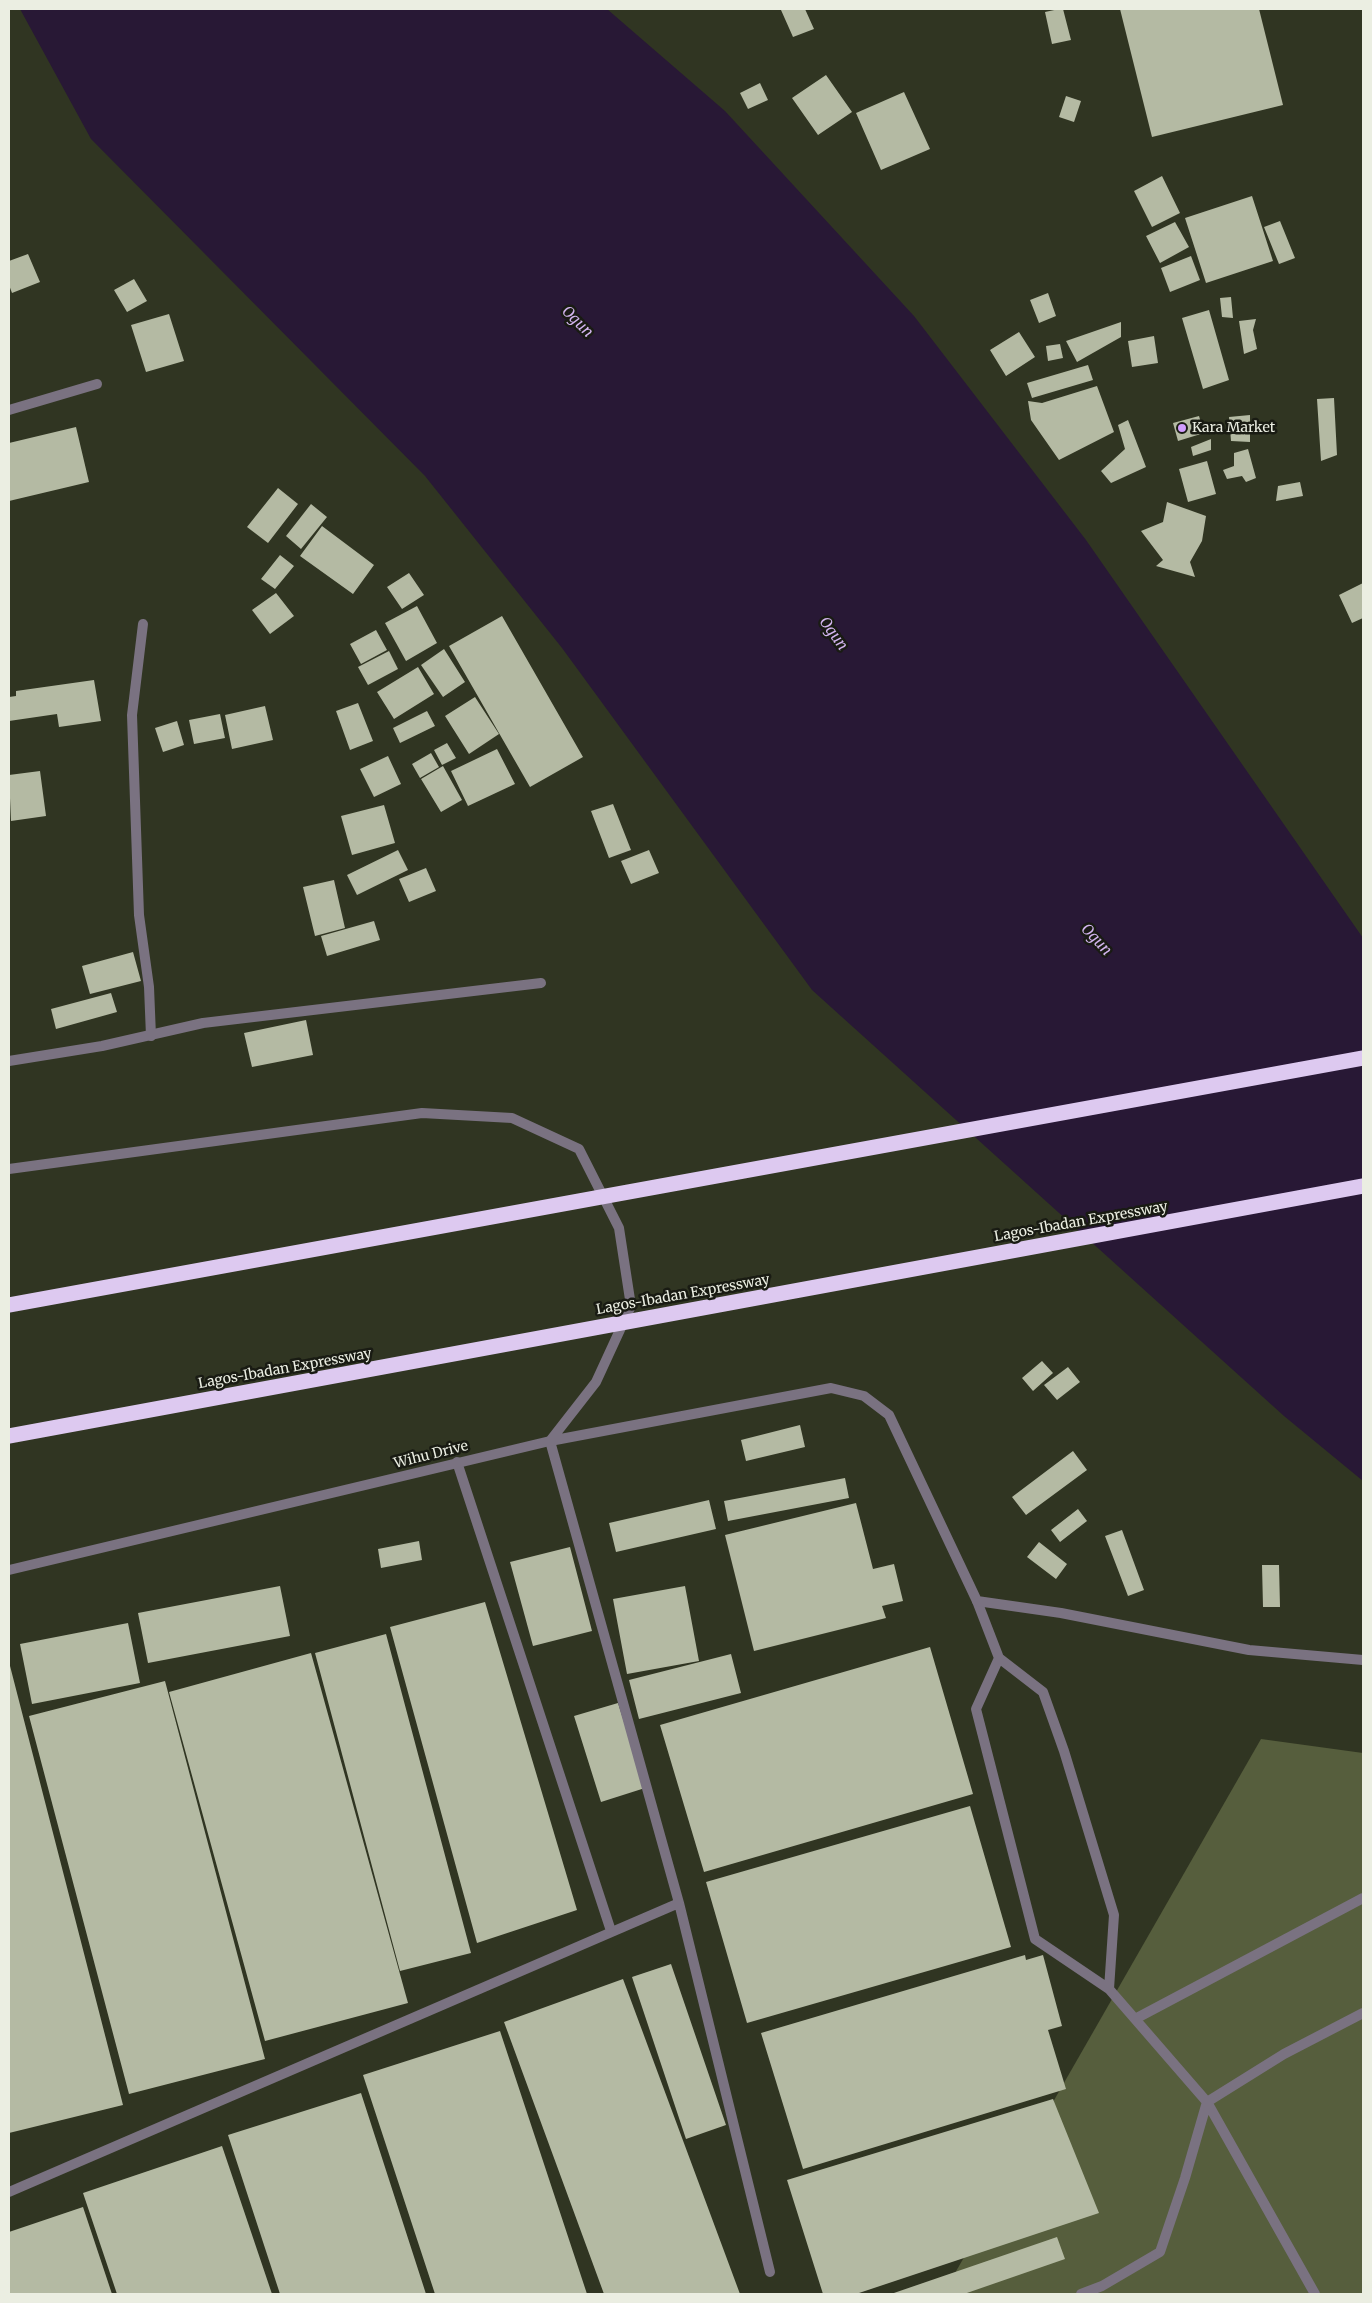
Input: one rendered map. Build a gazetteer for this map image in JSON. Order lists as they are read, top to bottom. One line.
{"streets":{"highway":["Lagos-Ibadan Expressway"],"street":["Wihu Drive"]},"water":["Ogun"],"places":["Kara Market"]}
